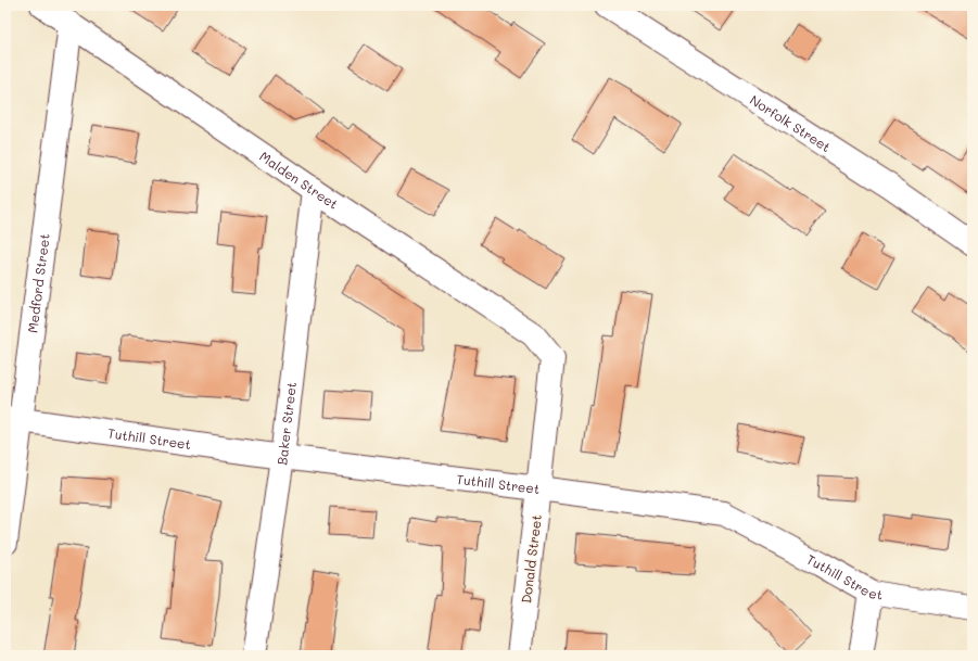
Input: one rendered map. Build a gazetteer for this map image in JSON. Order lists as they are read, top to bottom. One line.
{"streets":{"street":["Norfolk Street","Malden Street","Medford Street","Baker Street","Tuthill Street","Donald Street"]},"crossings":[["Malden Street","Medford Street"],["Malden Street","Baker Street"],["Malden Street","Donald Street"],["Medford Street","Tuthill Street"],["Baker Street","Tuthill Street"],["Tuthill Street","Donald Street"]]}
